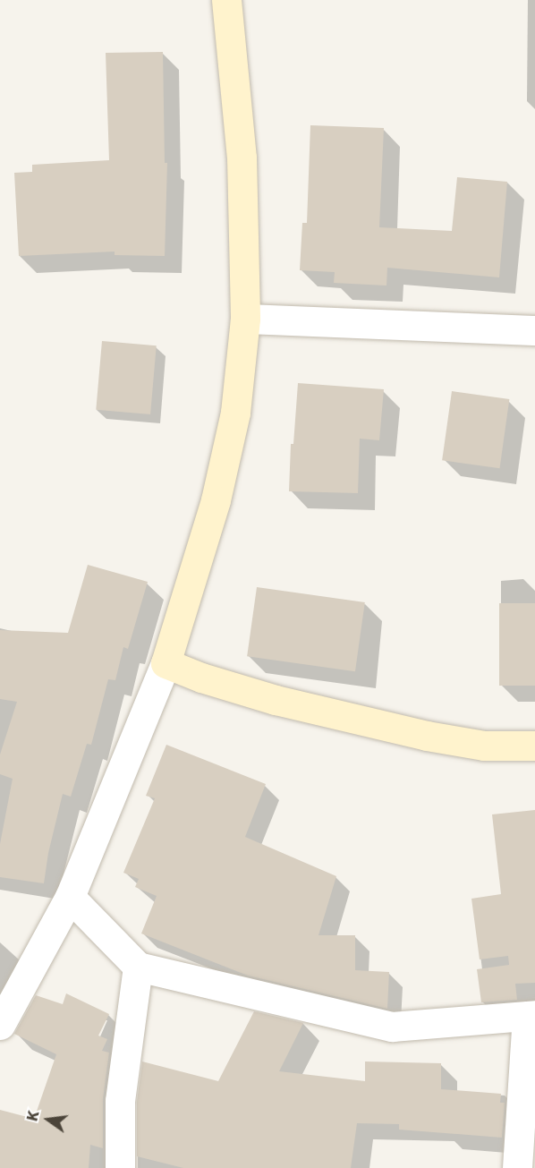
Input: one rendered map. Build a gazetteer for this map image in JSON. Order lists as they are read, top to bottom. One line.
{"north":"left"}
